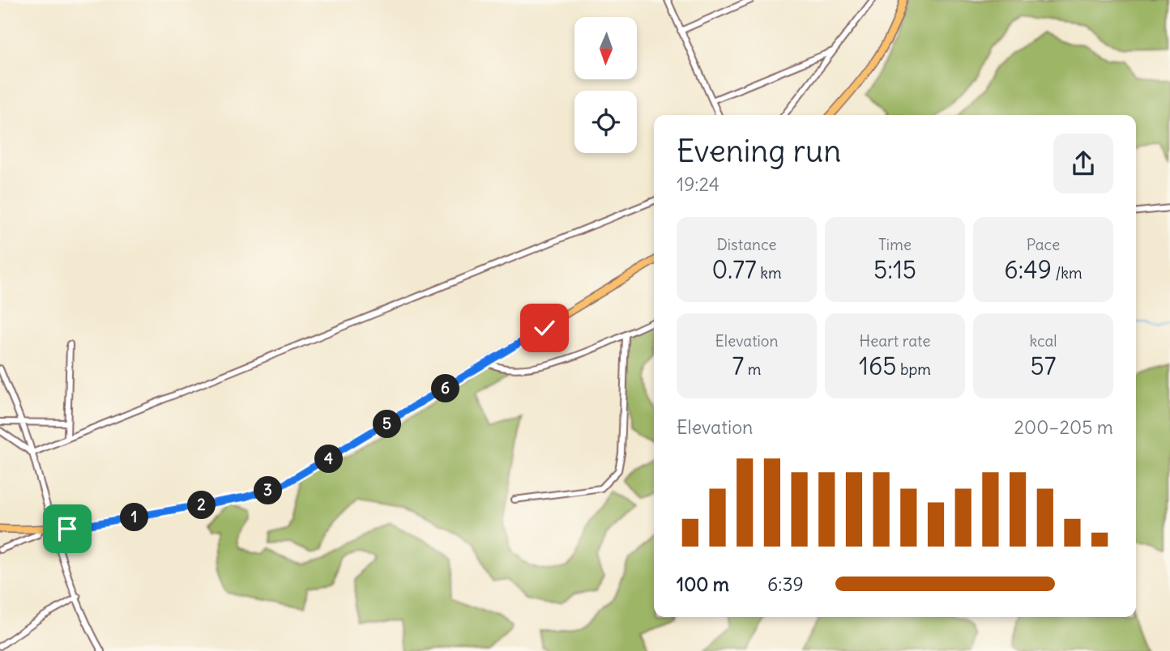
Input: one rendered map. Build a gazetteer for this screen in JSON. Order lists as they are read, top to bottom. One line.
{"north":"bottom","page":{"heading":["Evening run","19:24"],"stats":[["Distance","0.77 km"],["Time","5:15"],["Pace","6:49 /km"],["Elevation","7 m"],["Heart rate","165 bpm"],["kcal","57"]],"pins":["6","5","4","3","2","1"],"chart":["Elevation","200–205 m"],"list":[{"name":"100 m","note":"6:39"}]}}
